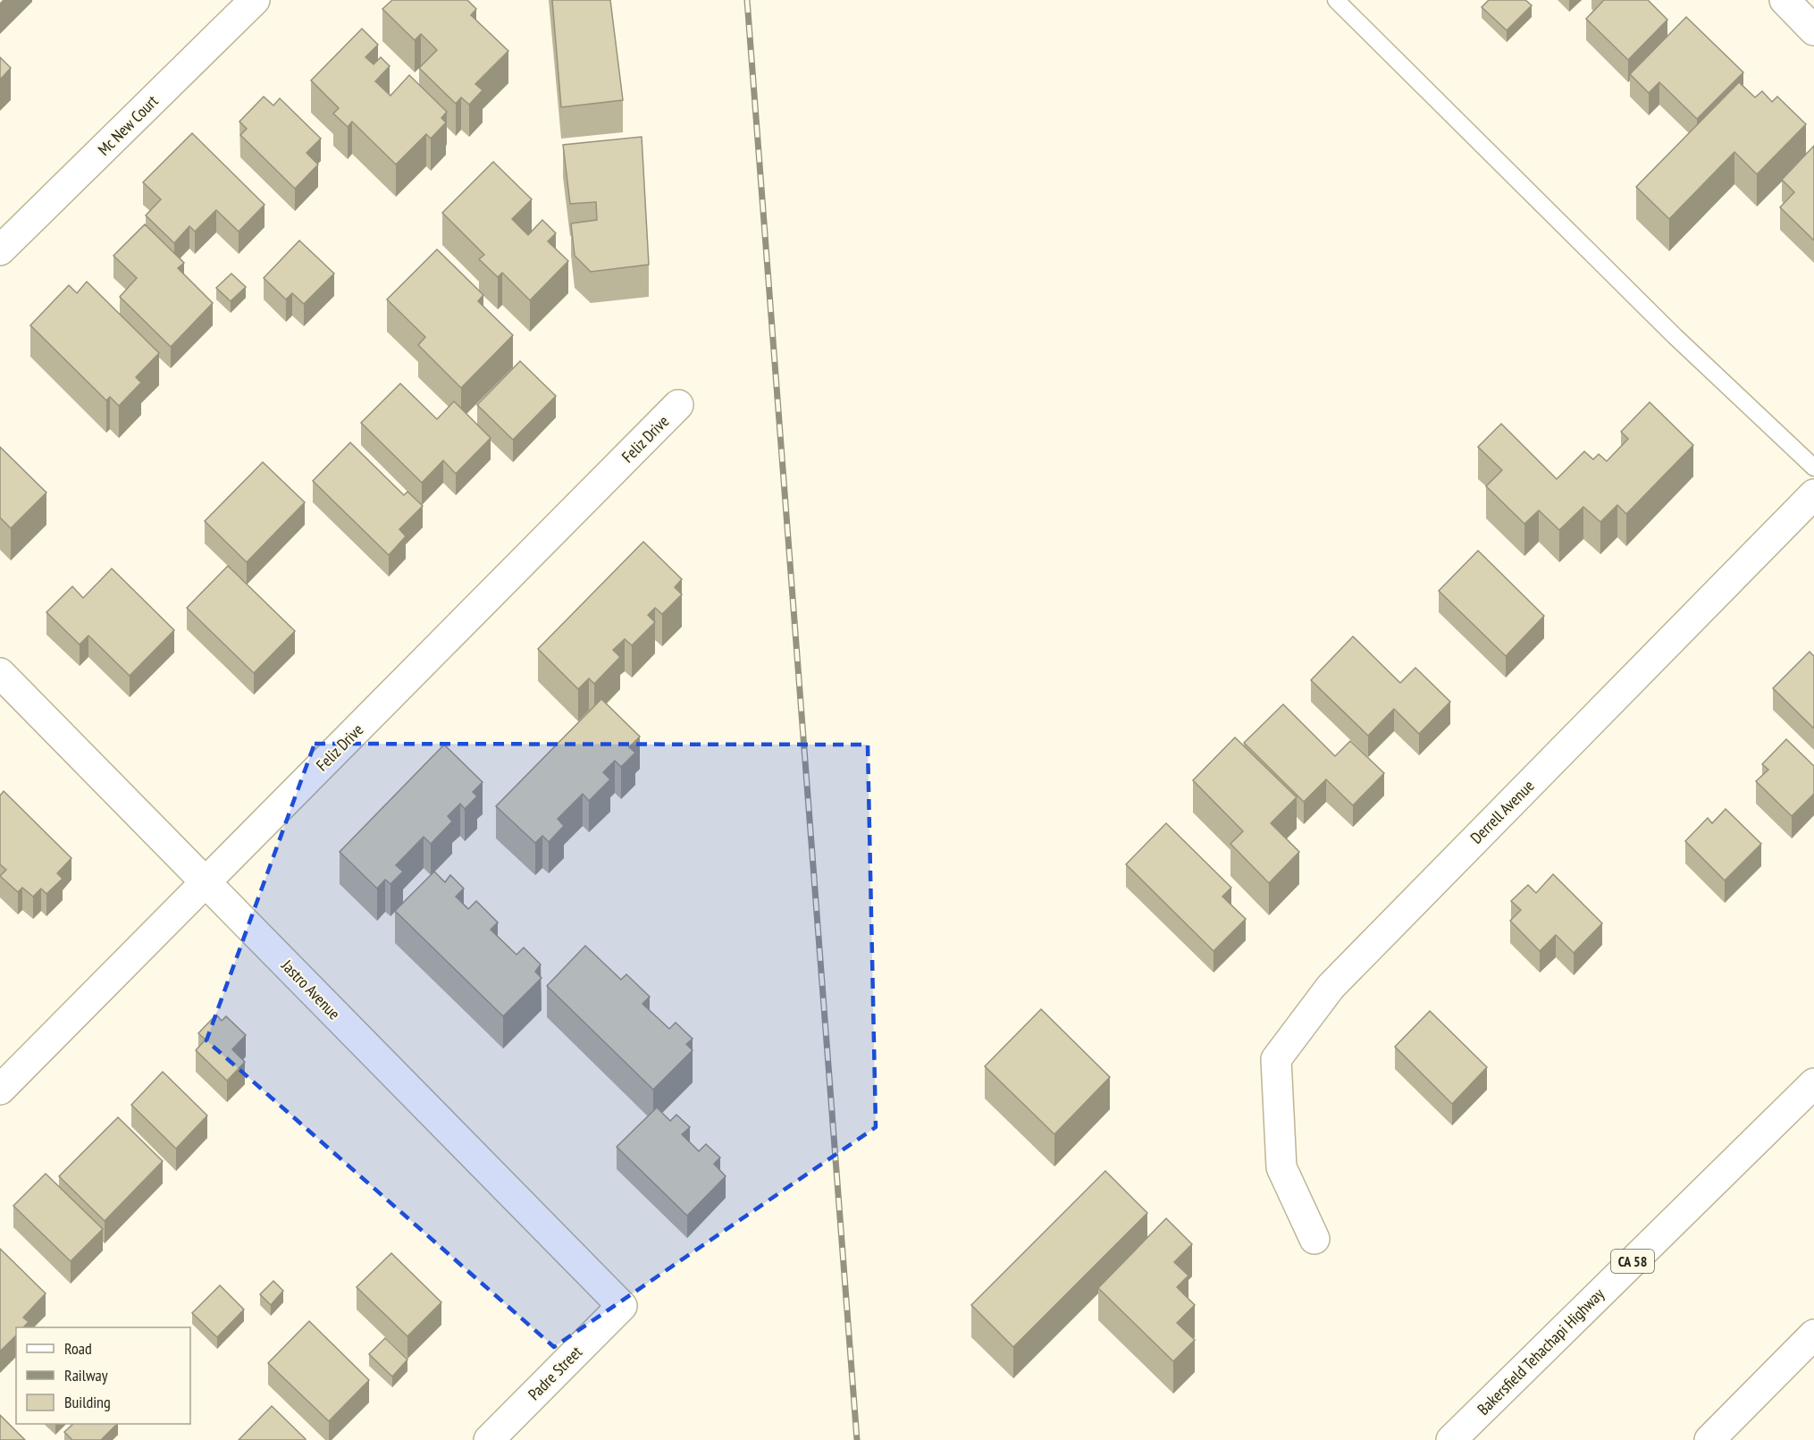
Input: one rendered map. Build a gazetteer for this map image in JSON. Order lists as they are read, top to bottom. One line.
{"streets":{"main road":["Mc New Court","Feliz Drive","Derrell Avenue","Jastro Avenue","CA 58","Bakersfield Tehachapi Highway","Padre Street"]},"crossings":[["Feliz Drive","Jastro Avenue"],["Jastro Avenue","Padre Street"]],"legend":["Road","Railway","Building"]}
